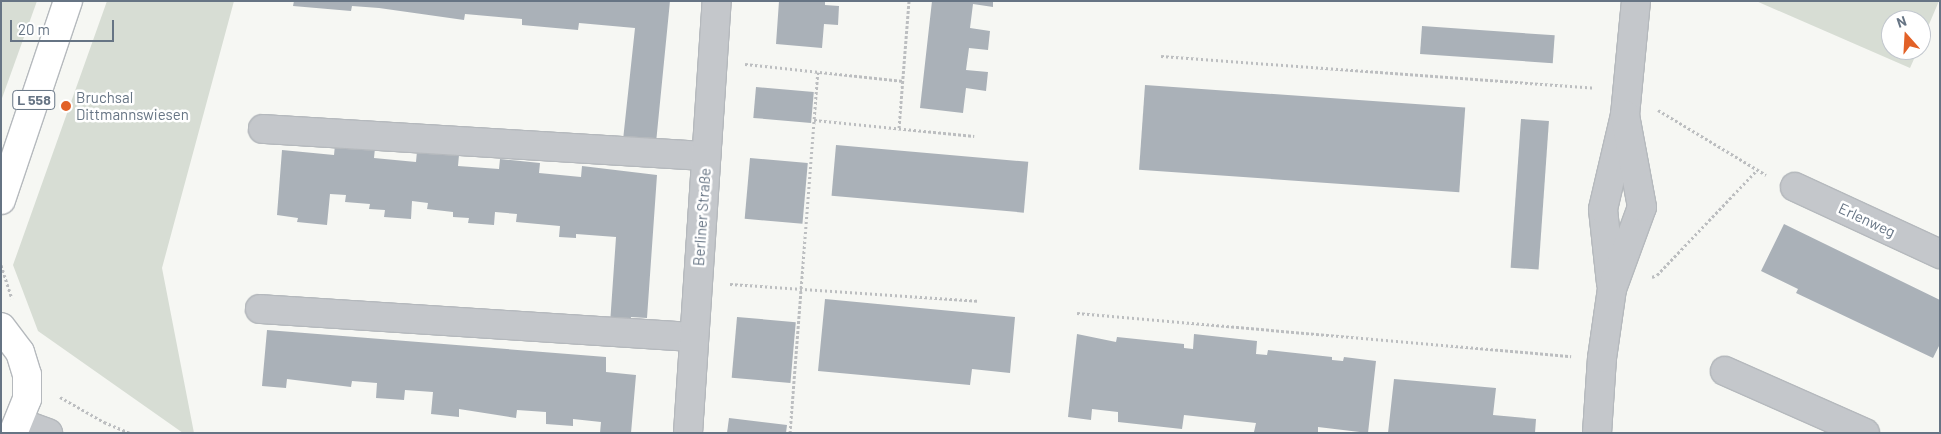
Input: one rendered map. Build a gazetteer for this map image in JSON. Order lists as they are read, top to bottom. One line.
{"streets":{"main road":["L 558"],"street":["Berliner Straße","Erlenweg"]},"places":["Bruchsal Dittmannswiesen"],"scale_bar":"20 m","north":"top"}
